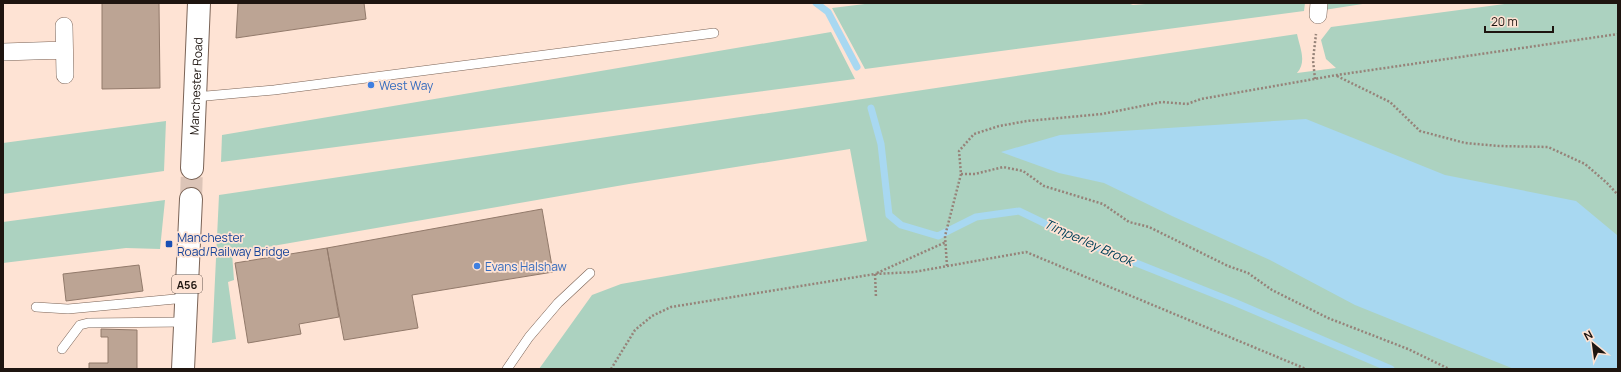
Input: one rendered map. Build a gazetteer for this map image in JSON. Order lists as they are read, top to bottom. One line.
{"streets":{"highway":["Manchester Road","A56"]},"water":["Timperley Brook"],"places":{"other":["West Way","Evans Halshaw"],"transit":["Manchester Road/Railway Bridge"]},"scale_bar":"20 m","north":"top left"}
